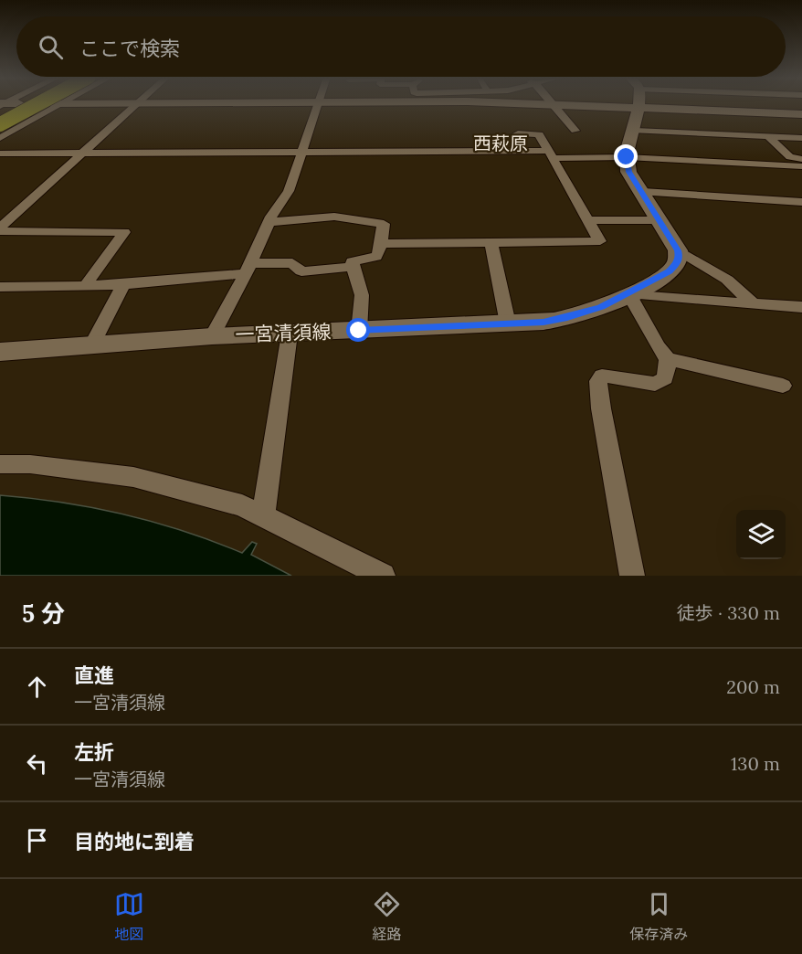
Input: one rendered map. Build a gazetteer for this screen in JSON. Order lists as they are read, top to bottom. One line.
{"streets":{"main road":["一宮清須線"]},"districts":["西萩原"],"page":{"search":"ここで検索","heading":["5 分","徒歩 · 330 m"],"list":[["直進","一宮清須線","200 m"],["左折","一宮清須線","130 m"],"目的地に到着"],"nav":["地図","経路","保存済み"]}}
